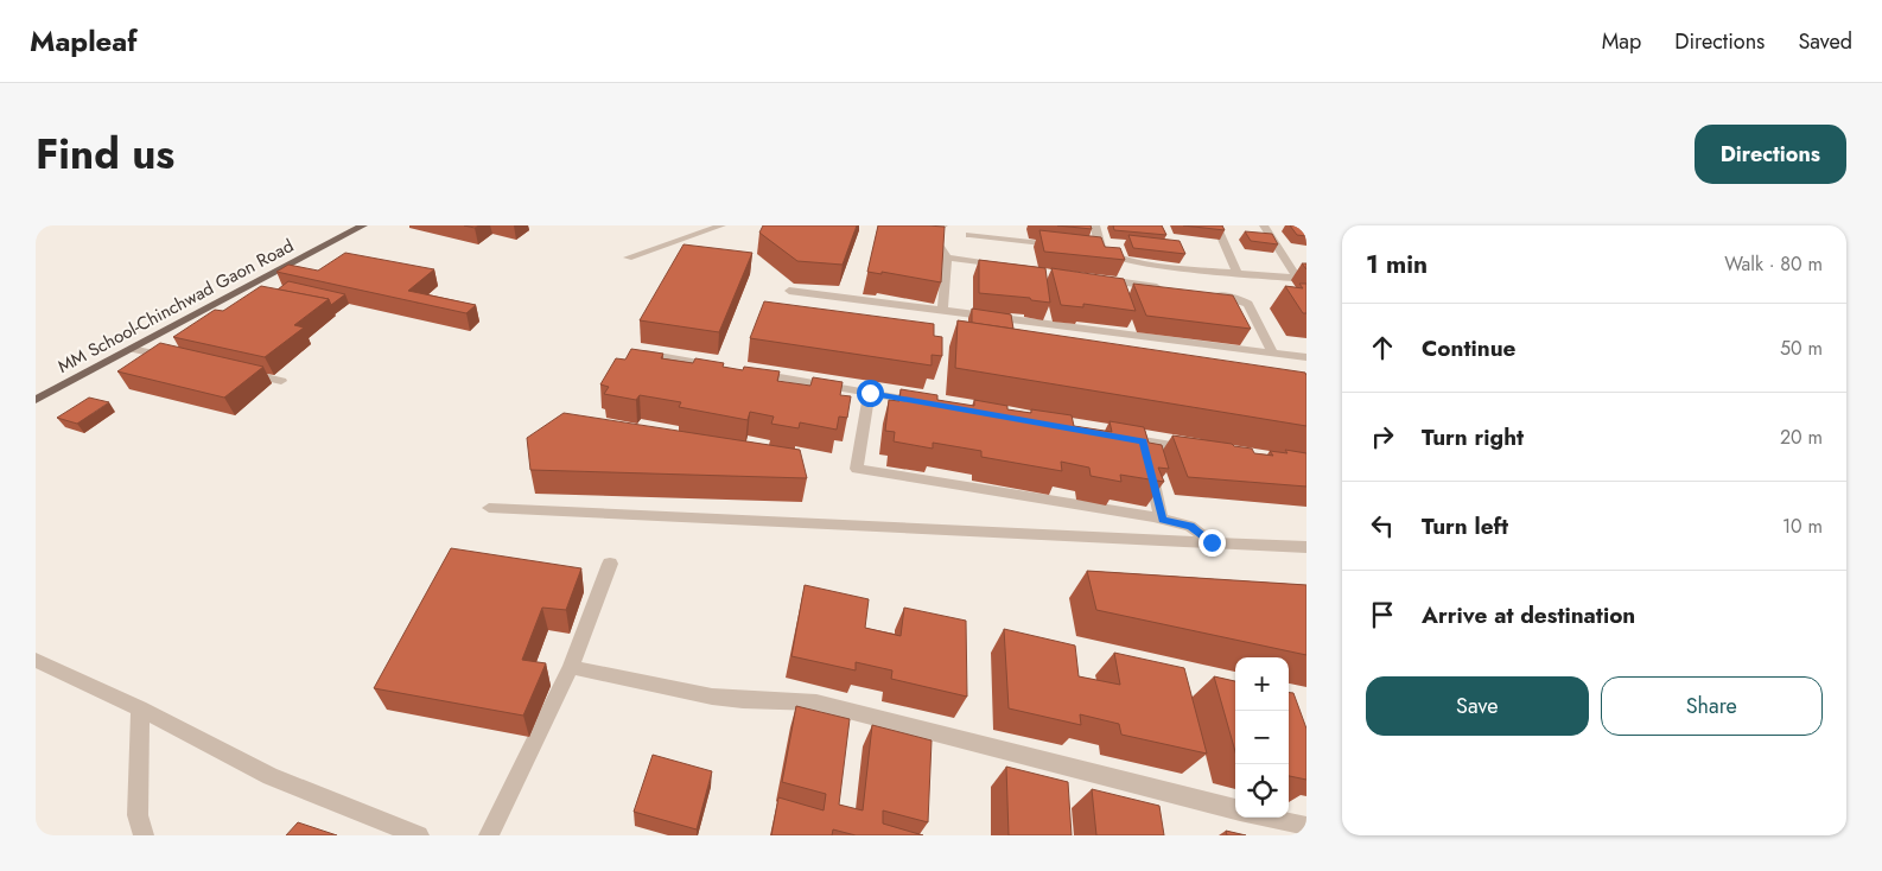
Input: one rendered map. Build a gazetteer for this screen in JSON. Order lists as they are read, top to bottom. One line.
{"streets":{"main road":["MM School-Chinchwad Gaon Road"]},"page":{"header":"Mapleaf","nav":["Map","Directions","Saved"],"title":"Find us","buttons":["Directions",["Save","Share"]],"heading":["1 min","Walk · 80 m"],"list":[["Continue","50 m"],["Turn right","20 m"],["Turn left","10 m"],"Arrive at destination"],"map_buttons":["+","−"]}}
